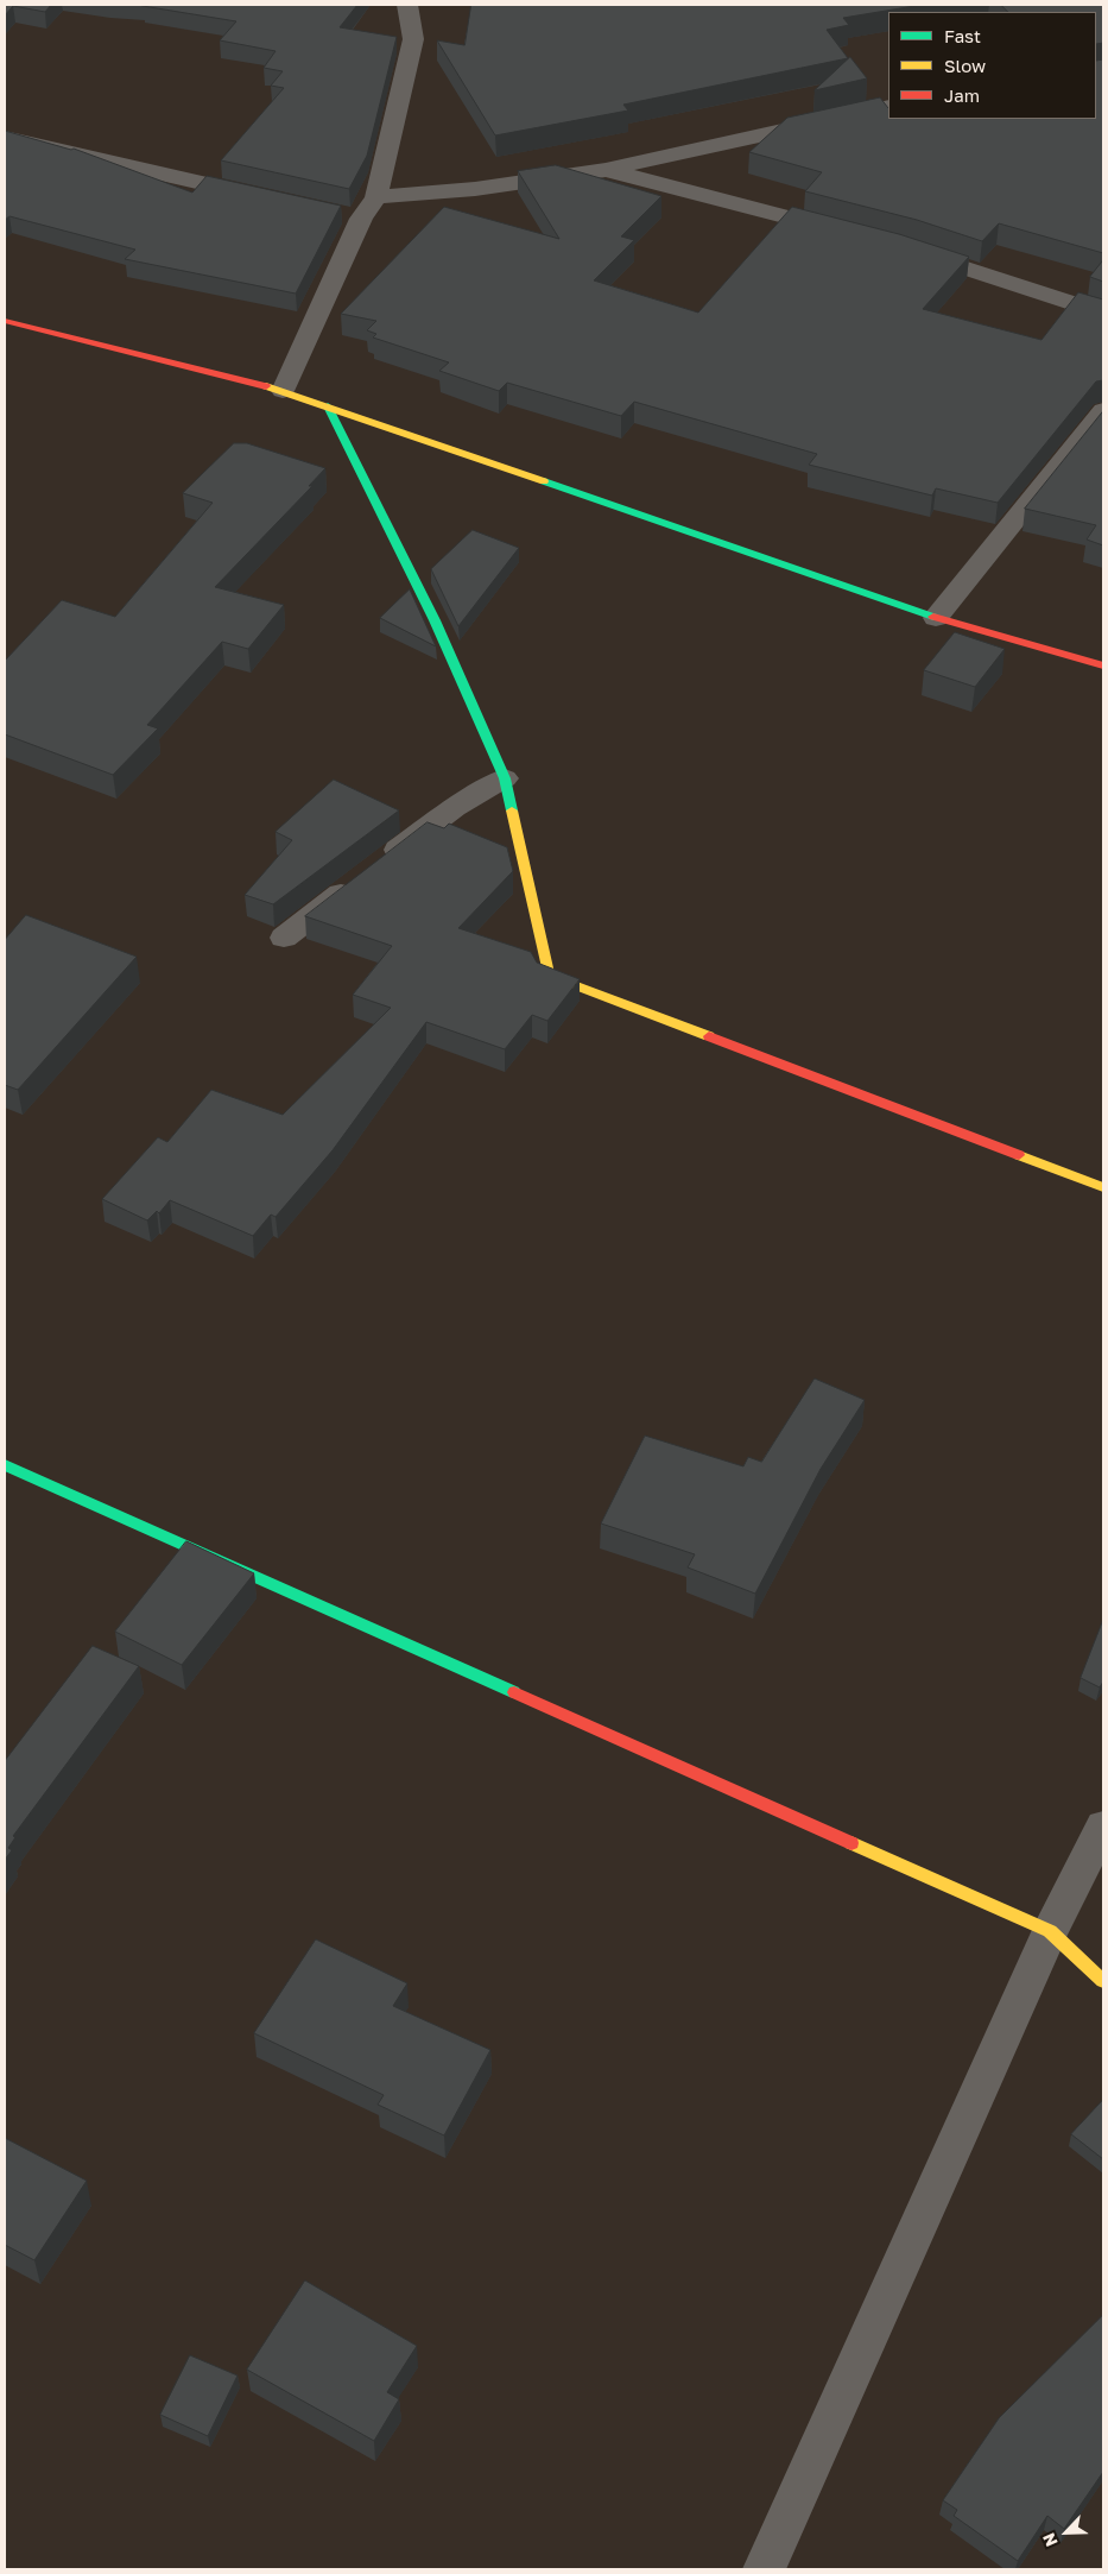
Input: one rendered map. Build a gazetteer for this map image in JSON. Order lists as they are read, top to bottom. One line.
{"legend":["Fast","Slow","Jam"],"north":"bottom left"}
